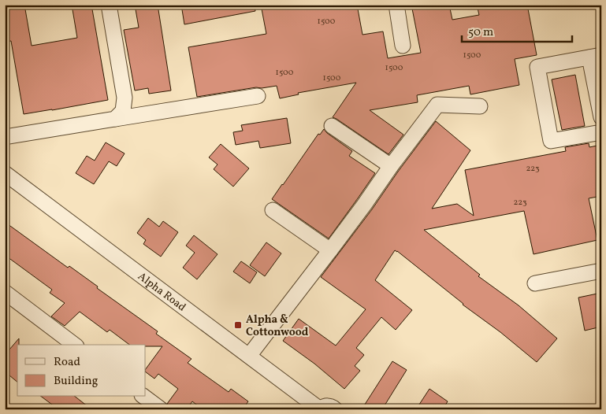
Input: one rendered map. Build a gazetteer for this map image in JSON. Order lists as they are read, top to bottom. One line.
{"streets":{"street":["Alpha Road"]},"places":{"transit":["Alpha & Cottonwood"]},"house_numbers":["1500","1500","1500","1500","1500","223","223"],"legend":["Road","Building"],"scale_bar":"50 m"}
